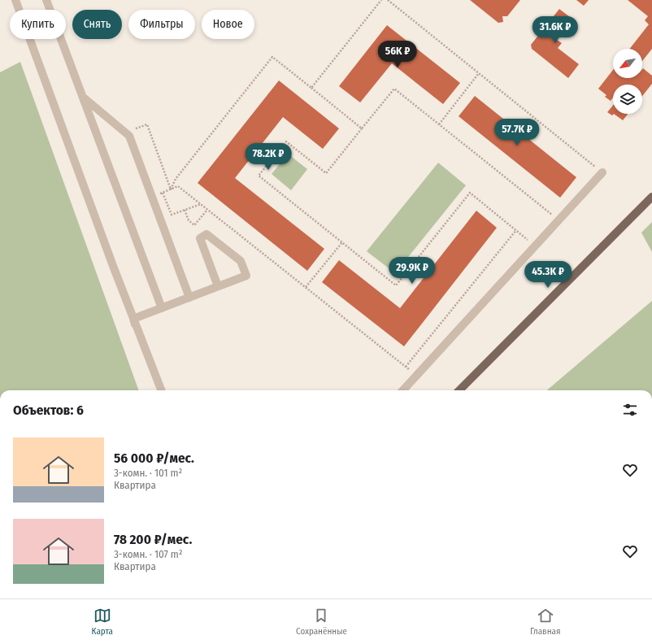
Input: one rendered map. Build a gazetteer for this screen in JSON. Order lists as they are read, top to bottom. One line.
{"north":"bottom left","page":{"chip":["Купить","Снять","Фильтры","Новое"],"price":["31.6K ₽","56K ₽","57.7K ₽","78.2K ₽","29.9K ₽","45.3K ₽"],"heading":"Объектов: 6","list":[{"name":"56 000 ₽/мес.","note":"3-комн. · 101 m² · Квартира"},{"name":"78 200 ₽/мес.","note":"3-комн. · 107 m² · Квартира"}],"tabs":["Карта","Сохранённые","Главная"]}}
